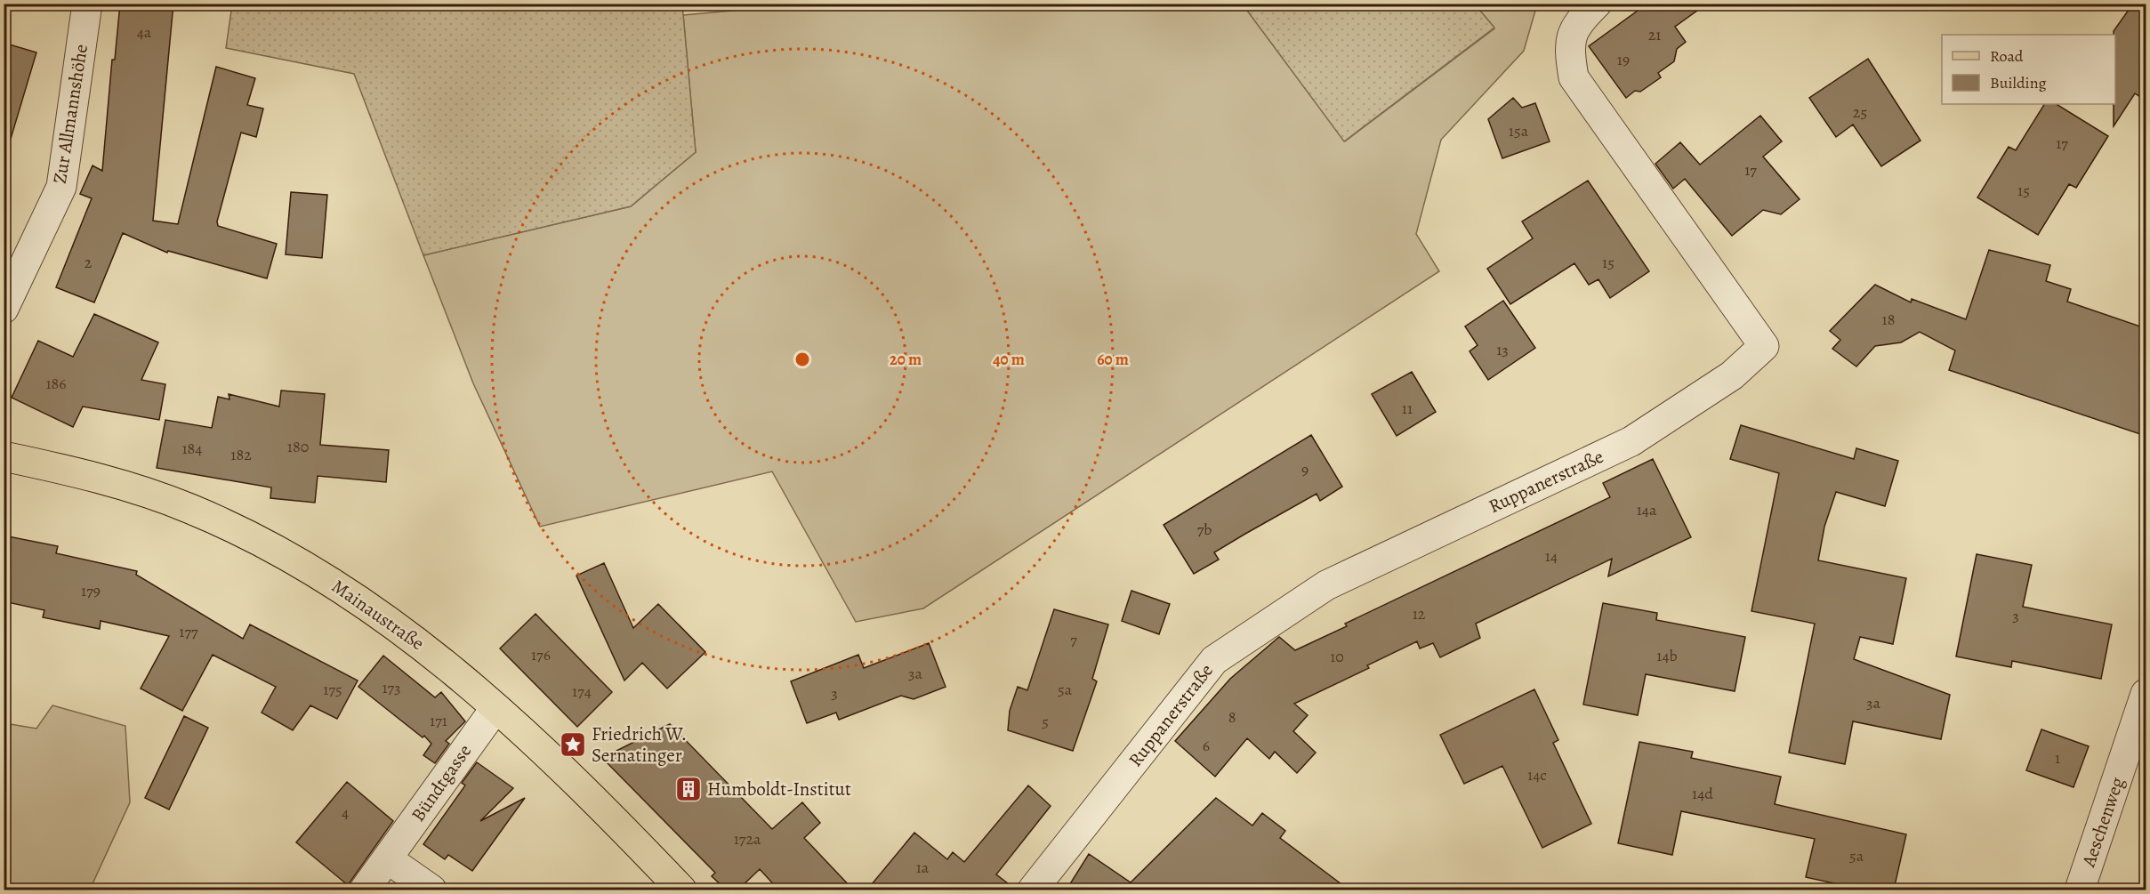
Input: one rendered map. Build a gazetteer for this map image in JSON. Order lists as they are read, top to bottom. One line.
{"streets":{"main road":["Mainaustraße"],"street":["Zur Allmannshöhe","Ruppanerstraße","Bündtgasse","Aeschenweg"]},"crossings":[["Mainaustraße","Bündtgasse"]],"places":{"place":["Friedrich W. Sernatinger"],"building":["Humboldt-Institut"]},"house_numbers":["4a","21","19","25","15a","17","17","15","2","15","18","13","186","11","180","184","182","9","14a","7b","14","179","12","3","177","7","176","14b","10","3a","173","175","5a","174","3","3a","8","171","5","6","1","14c","14d","4","172a","5a","1a"],"legend":["Road","Building"],"rings":["20 m","40 m","60 m"]}
